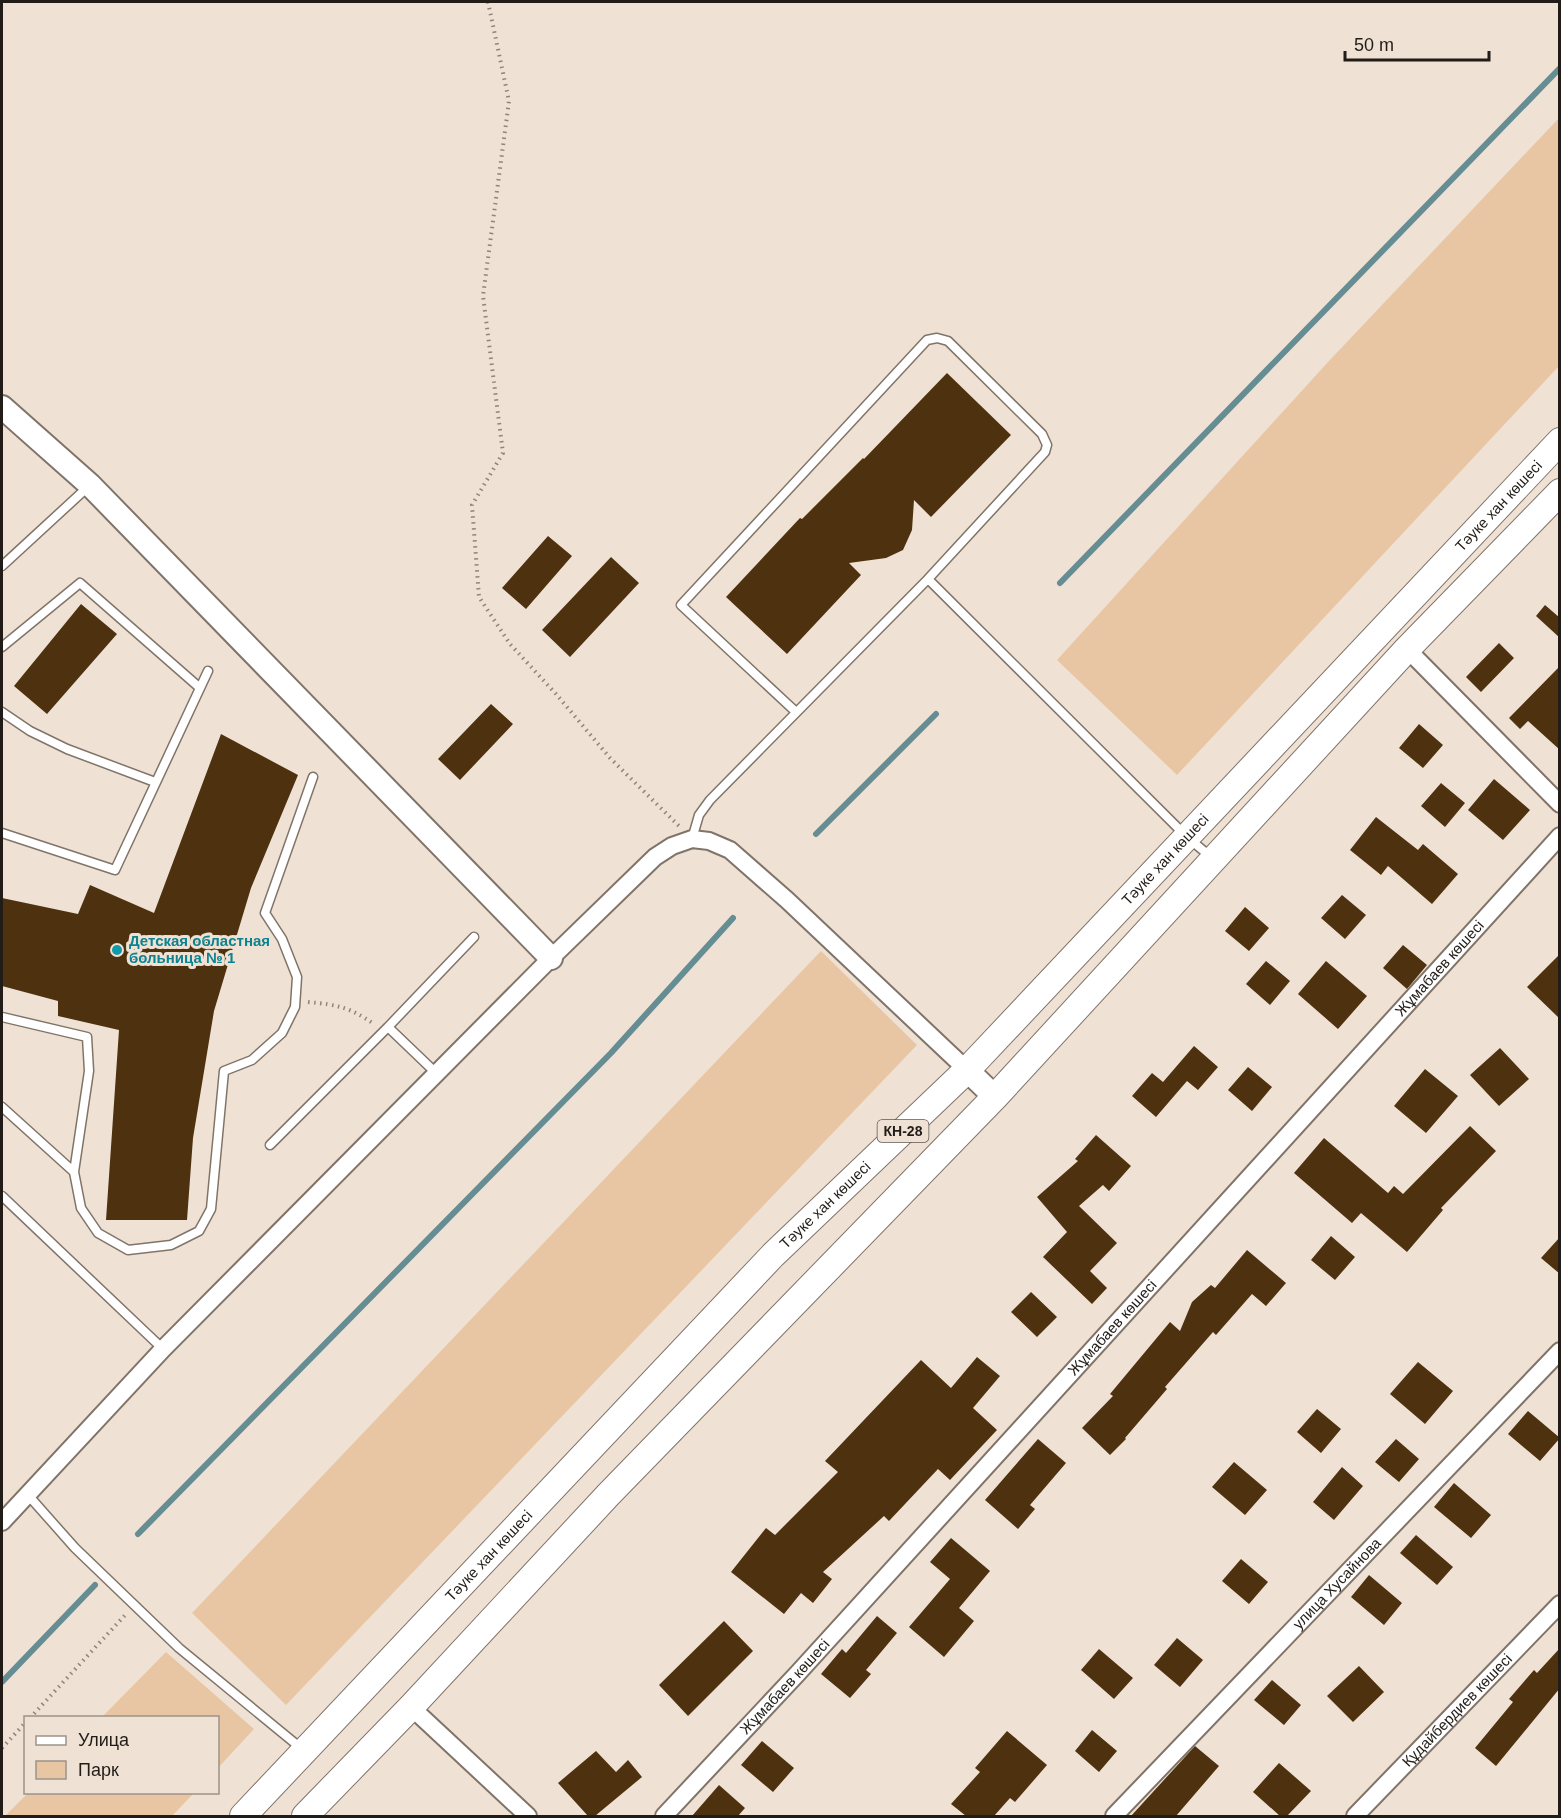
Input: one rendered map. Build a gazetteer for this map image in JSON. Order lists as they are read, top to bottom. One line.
{"streets":{"main road":["Тәуке хан көшесі","КН-28"],"street":["Жұмабаев көшесі","улица Хусайнова","Құдайбердиев көшесі"]},"places":["Детская областная больница № 1"],"legend":["Улица","Парк"],"scale_bar":"50 m"}
